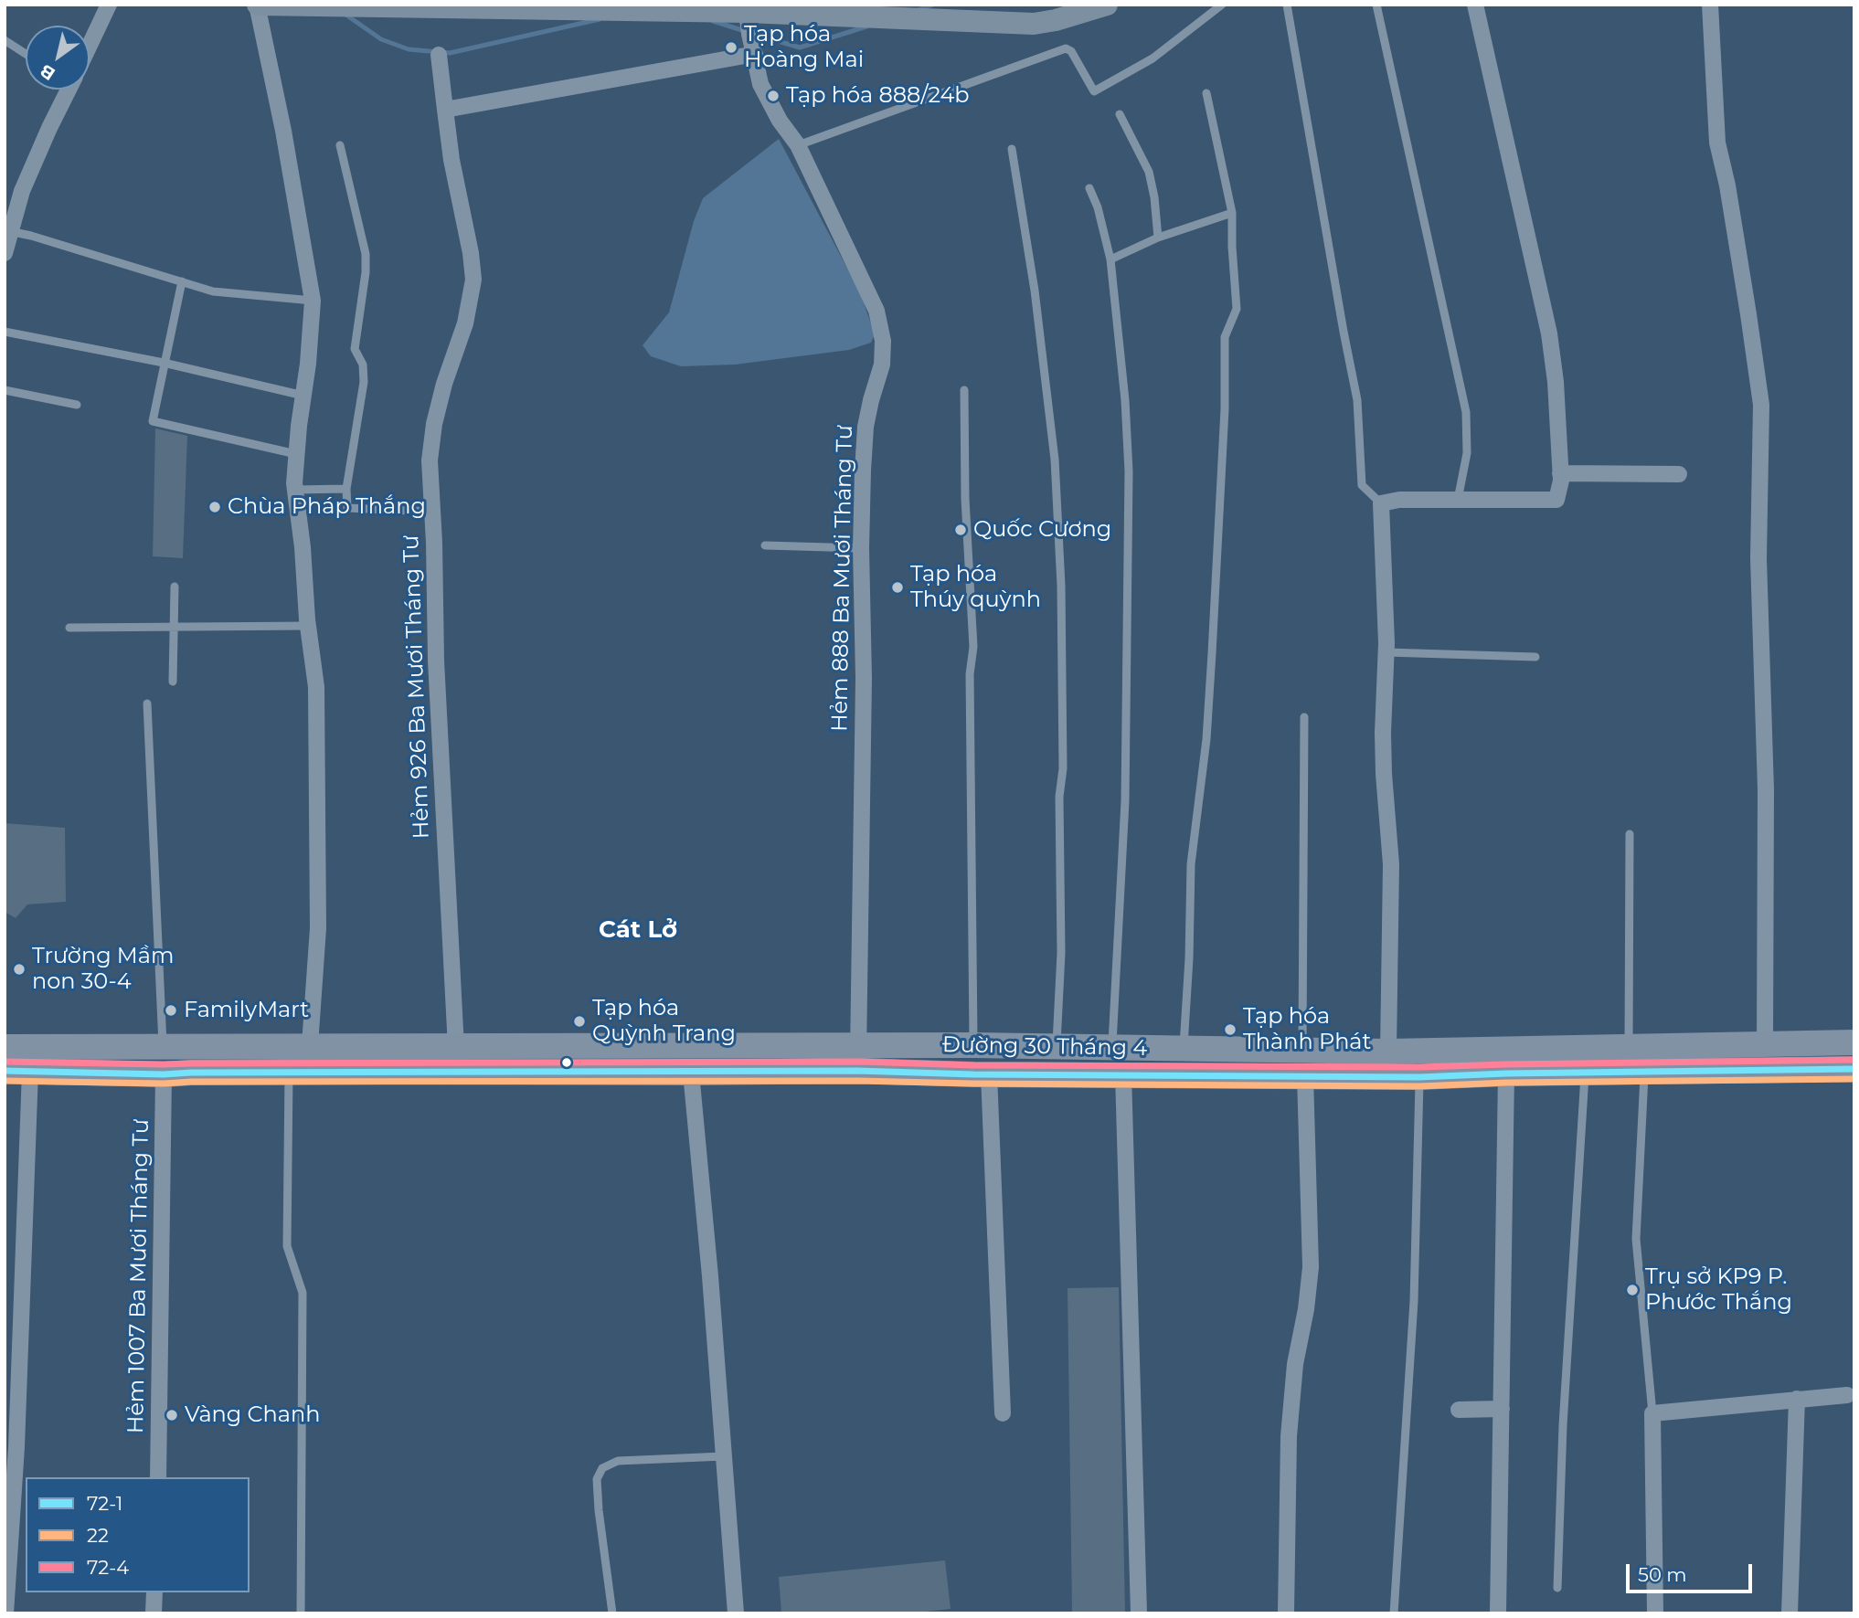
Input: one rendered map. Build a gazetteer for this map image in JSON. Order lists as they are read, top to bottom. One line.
{"streets":{"main road":["Đường 30 Tháng 4"],"street":["Hẻm 888 Ba Mươi Tháng Tư","Hẻm 926 Ba Mươi Tháng Tư","Hẻm 1007 Ba Mươi Tháng Tư"]},"crossings":[["Hẻm 888 Ba Mươi Tháng Tư","Đường 30 Tháng 4"],["Hẻm 926 Ba Mươi Tháng Tư","Đường 30 Tháng 4"],["Đường 30 Tháng 4","Hẻm 1007 Ba Mươi Tháng Tư"]],"districts":["Cát Lở"],"places":["Tạp hóa Hoàng Mai","Tạp hóa 888/24b","Chùa Pháp Thắng","Quốc Cương","Tạp hóa Thúy quỳnh","Trường Mầm non 30-4","FamilyMart","Tạp hóa Quỳnh Trang","Tạp hóa Thành Phát","Trụ sở KP9 P. Phước Thắng","Vàng Chanh"],"lines":["transit line 72-4","transit line 72-1","transit line 22"],"legend":["72-1","22","72-4"],"scale_bar":"50 m","north":"bottom left"}
